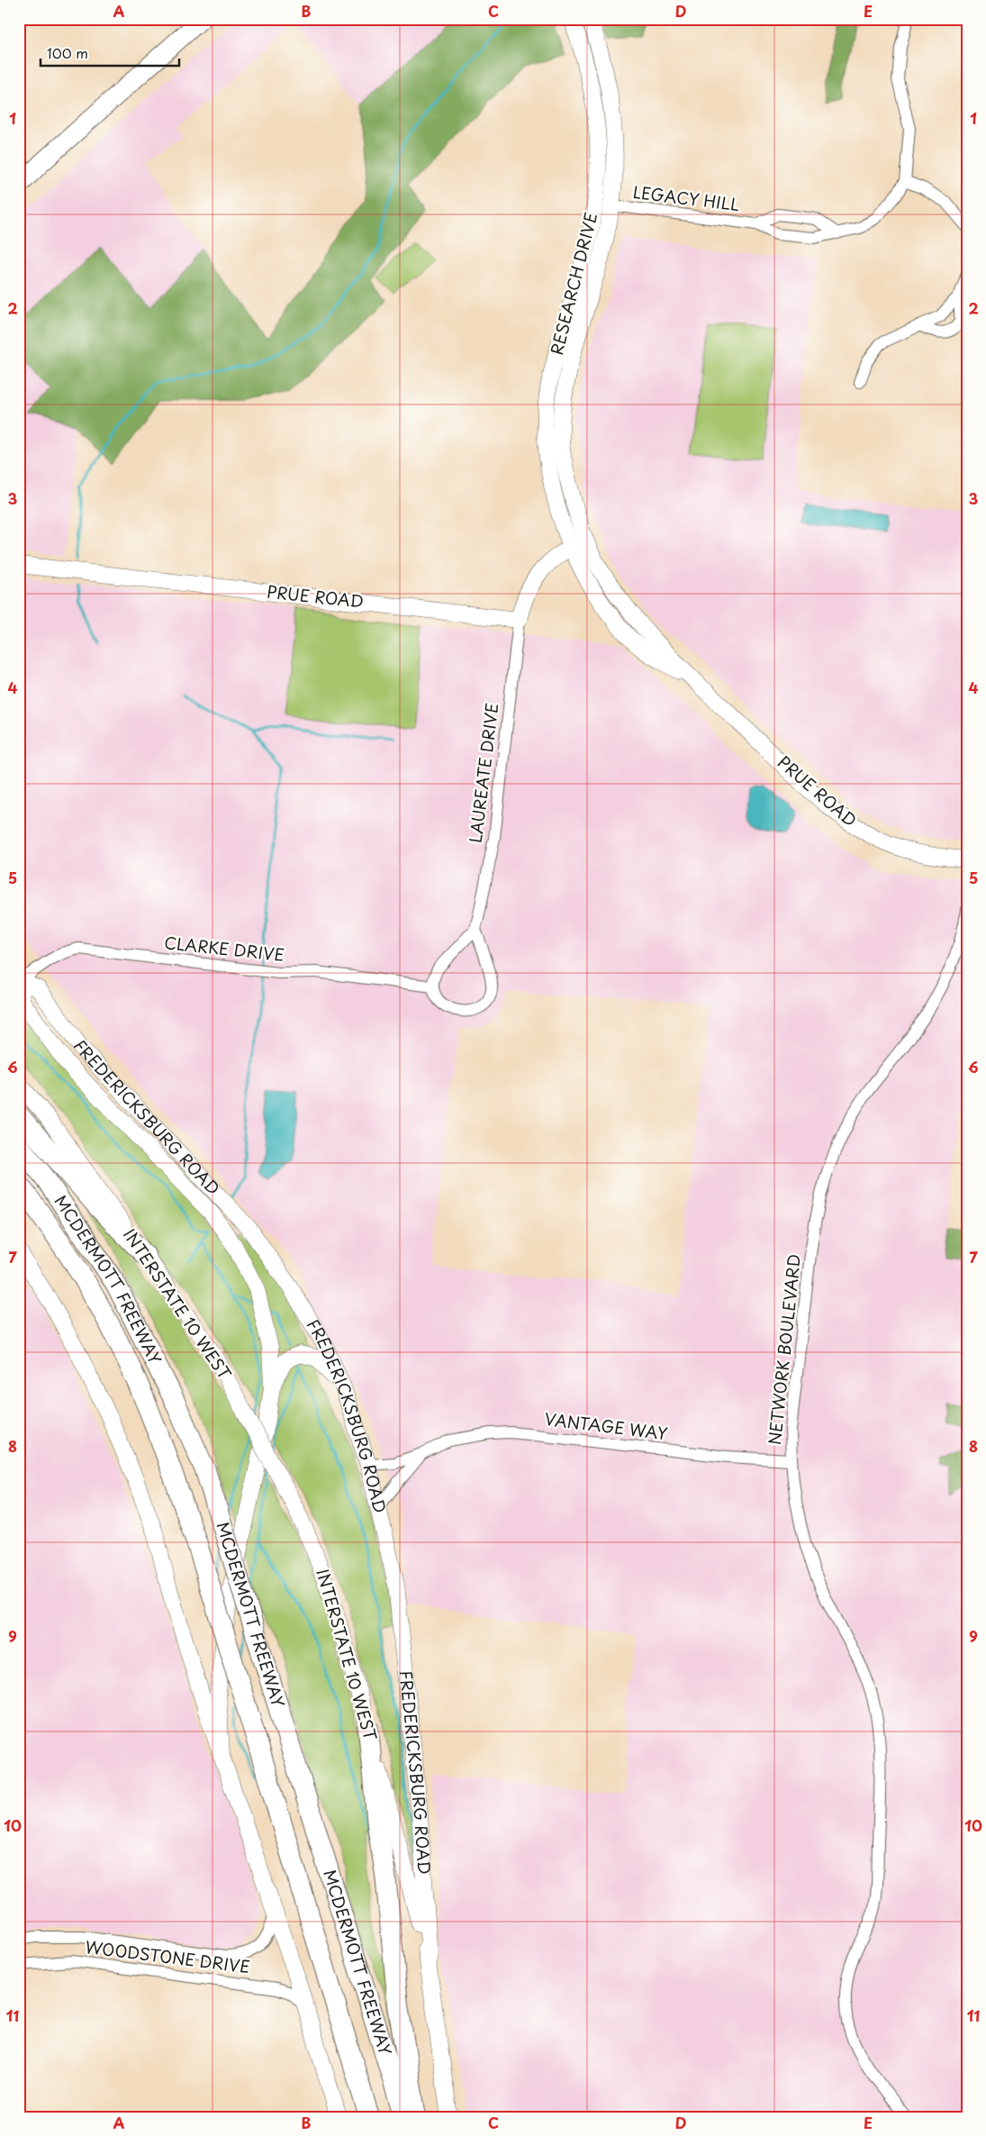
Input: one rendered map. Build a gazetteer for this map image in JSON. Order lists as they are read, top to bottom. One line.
{"streets":{"highway":["MCDERMOTT FREEWAY"],"main road":["RESEARCH DRIVE","PRUE ROAD","FREDERICKSBURG ROAD","INTERSTATE 10 WEST"],"street":["LEGACY HILL","LAUREATE DRIVE","CLARKE DRIVE","NETWORK BOULEVARD","VANTAGE WAY","WOODSTONE DRIVE"]},"crossings":[["LEGACY HILL","RESEARCH DRIVE"],["RESEARCH DRIVE","PRUE ROAD"],["PRUE ROAD","LAUREATE DRIVE"],["CLARKE DRIVE","FREDERICKSBURG ROAD"],["FREDERICKSBURG ROAD","INTERSTATE 10 WEST"],["FREDERICKSBURG ROAD","VANTAGE WAY"],["NETWORK BOULEVARD","VANTAGE WAY"]],"scale_bar":"100 m","grid":{"columns":["A","B","C","D","E"],"rows":["1","2","3","4","5","6","7","8","9","10","11"]}}
